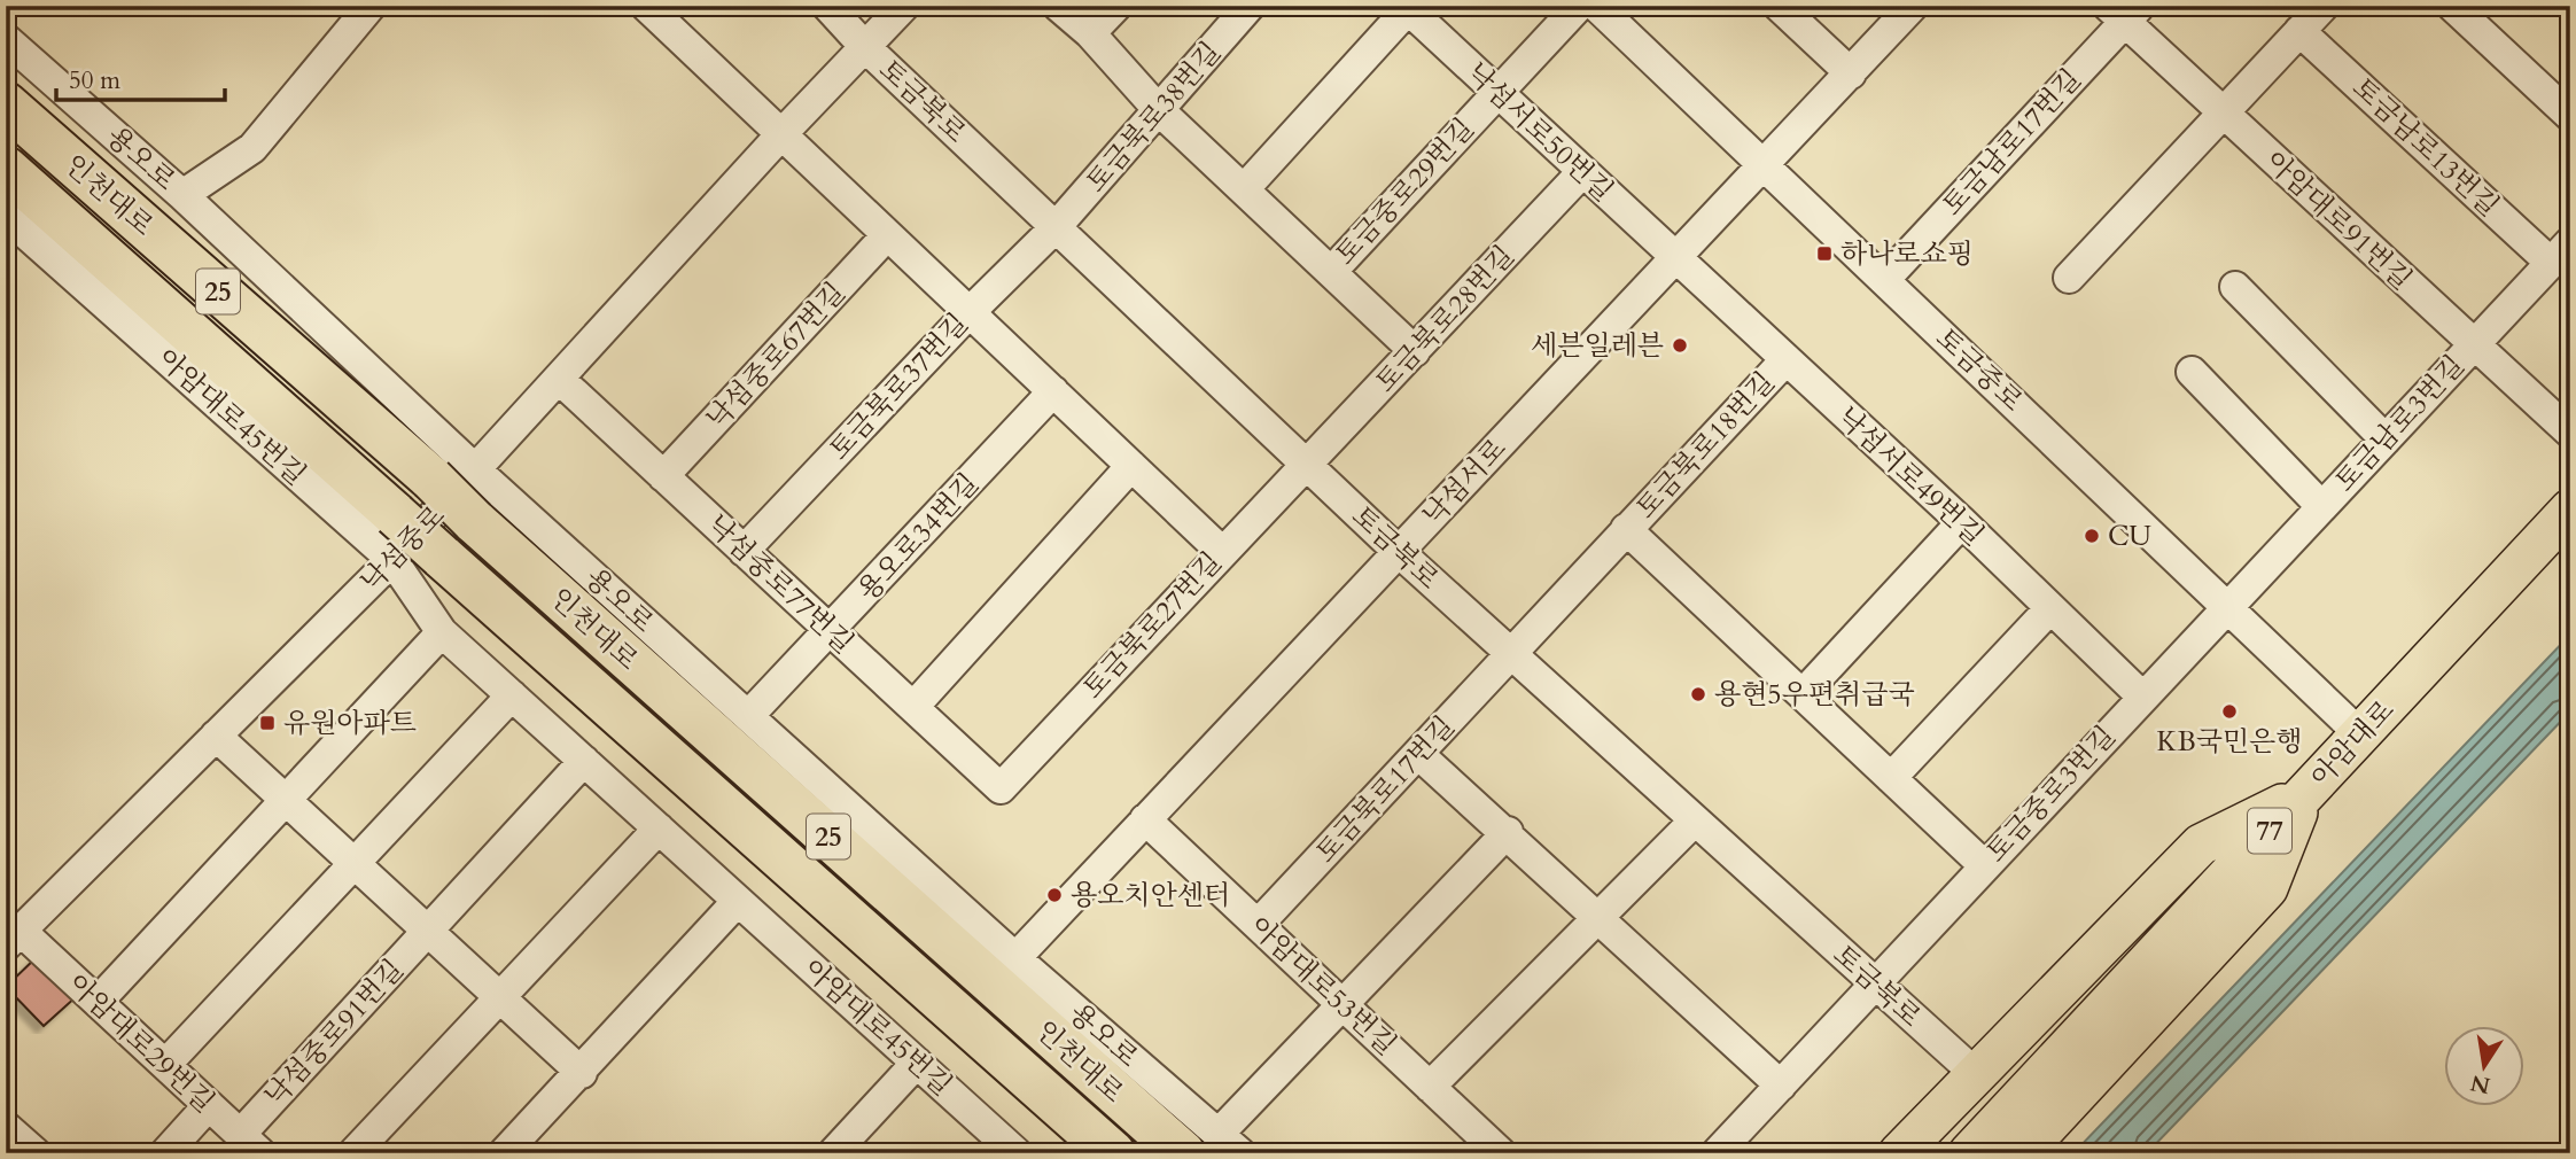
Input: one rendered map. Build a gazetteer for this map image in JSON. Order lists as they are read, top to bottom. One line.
{"streets":{"highway":["인천대로","25"],"main road":["아암대로","77"],"street":["토금북로","토금북로38번길","낙섬서로50번길","토금남로17번길","토금남로13번길","용오로","토금중로29번길","아암대로91번길","토금북로28번길","낙섬중로67번길","토금중로","토금북로37번길","아암대로45번길","토금남로3번길","토금북로18번길","낙섬서로49번길","낙섬서로","용오로34번길","낙섬중로","낙섬중로77번길","토금북로27번길","토금북로17번길","토금중로3번길","아암대로53번길","낙섬중로91번길","아암대로29번길"]},"crossings":[["토금북로","토금북로38번길"],["토금북로","토금북로28번길"],["토금북로","토금북로37번길"],["토금북로","토금북로18번길"],["토금북로","낙섬서로"],["토금북로","낙섬중로"],["토금북로","토금북로27번길"],["토금북로","토금북로17번길"],["토금북로","토금중로3번길"],["토금북로38번길","토금북로37번길"],["낙섬서로50번길","토금중로29번길"],["낙섬서로50번길","토금북로28번길"],["낙섬서로50번길","낙섬서로49번길"],["낙섬서로50번길","낙섬서로"],["토금남로17번길","아암대로91번길"],["토금남로17번길","토금중로"],["토금남로13번길","토금남로3번길"],["용오로","인천대로"],["용오로","낙섬서로"],["용오로","용오로34번길"],["용오로","낙섬중로"],["아암대로91번길","토금남로3번길"],["토금북로28번길","토금북로27번길"],["낙섬중로67번길","낙섬중로77번길"],["토금중로","토금남로3번길"],["토금중로","낙섬서로"],["토금중로","아암대로"],["토금중로","토금중로3번길"],["토금북로37번길","낙섬중로77번길"],["아암대로45번길","낙섬중로"],["토금남로3번길","토금중로3번길"],["토금북로18번길","낙섬서로49번길"],["토금북로18번길","토금북로17번길"],["토금북로18번길","토금중로3번길"],["낙섬서로49번길","낙섬서로"],["낙섬서로49번길","토금중로3번길"],["낙섬서로","아암대로53번길"],["용오로34번길","낙섬중로77번길"],["낙섬중로","낙섬중로77번길"],["낙섬중로","아암대로29번길"],["낙섬중로77번길","토금북로27번길"],["토금북로17번길","아암대로53번길"],["낙섬중로91번길","아암대로29번길"]],"places":{"transit":["하나로쇼핑","유원아파트"],"other":["세븐일레븐","CU","용현5우편취급국","KB국민은행","용오치안센터"]},"scale_bar":"50 m","north":"bottom"}
